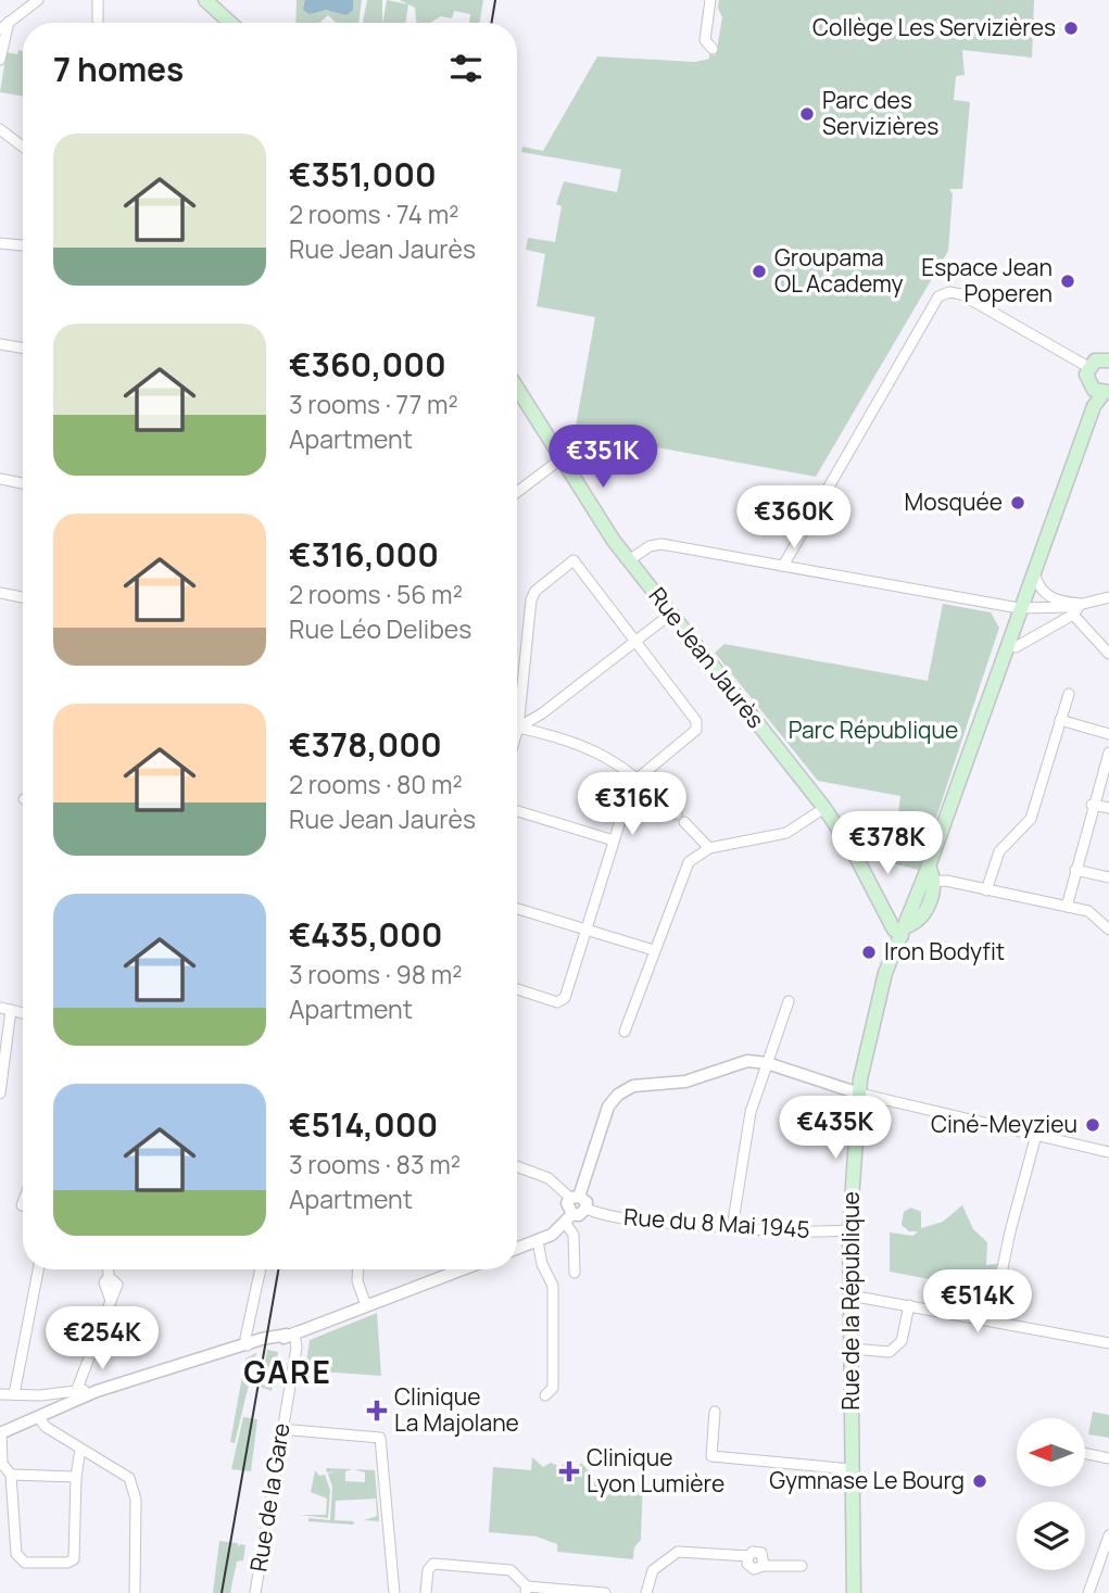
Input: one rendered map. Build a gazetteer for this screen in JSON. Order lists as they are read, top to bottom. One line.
{"streets":{"main road":["Rue Jean Jaurès","Rue de la République"],"street":["Rue du 8 Mai 1945","Rue de la Gare"]},"crossings":[["Rue Jean Jaurès","Rue de la République"],["Rue du 8 Mai 1945","Rue de la République"]],"districts":["GARE"],"parks":["Parc République"],"places":{"other":["Collège Les Servizières","Parc des Servizières","Groupama OL Academy","Espace Jean Poperen","Mosquée","Iron Bodyfit","Ciné-Meyzieu","Gymnase Le Bourg"],"health":["Clinique La Majolane","Clinique Lyon Lumière"]},"north":"left","page":{"heading":"7 homes","list":[{"name":"€351,000","note":"2 rooms · 74 m² · Rue Jean Jaurès"},{"name":"€360,000","note":"3 rooms · 77 m² · Apartment"},{"name":"€316,000","note":"2 rooms · 56 m² · Rue Léo Delibes"},{"name":"€378,000","note":"2 rooms · 80 m² · Rue Jean Jaurès"},{"name":"€435,000","note":"3 rooms · 98 m² · Apartment"},{"name":"€514,000","note":"3 rooms · 83 m² · Apartment"}],"price":["€351K","€360K","€316K","€378K","€435K","€514K","€254K"]}}
